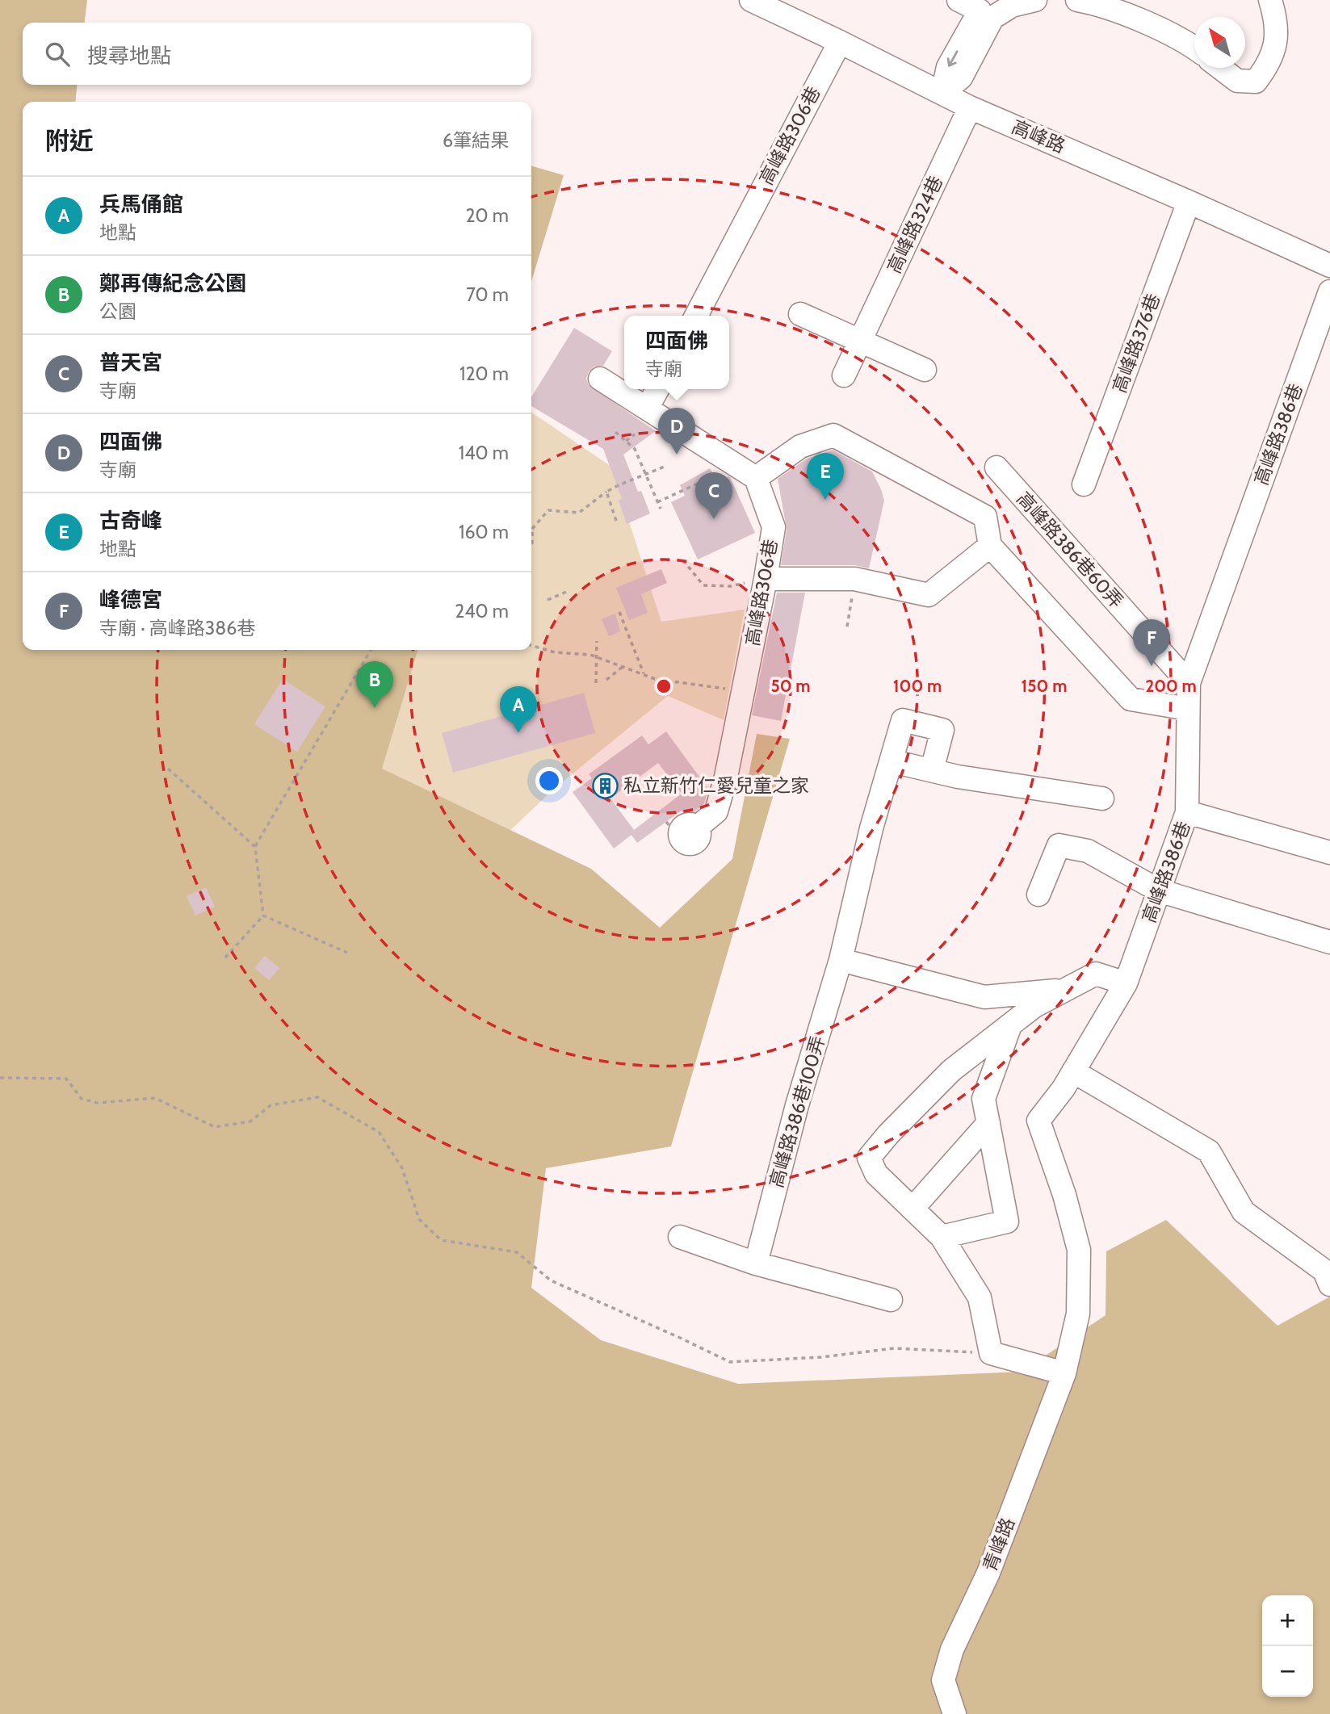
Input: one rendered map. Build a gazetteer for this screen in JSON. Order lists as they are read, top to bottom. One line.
{"streets":{"street":["高峰路306巷","高峰路","高峰路324巷","高峰路376巷","高峰路386巷","高峰路386巷60弄","高峰路386巷100弄","青峰路"]},"crossings":[["高峰路306巷","高峰路"],["高峰路","高峰路324巷"],["高峰路","高峰路376巷"],["高峰路386巷","高峰路386巷60弄"],["高峰路386巷","青峰路"]],"places":{"building":["私立新竹仁愛兒童之家"]},"north":"top left","page":{"search":"搜尋地點","heading":["附近","6筆結果"],"list":[{"mark":"A","name":"兵馬俑館","note":"地點","value":"20 m"},{"mark":"B","name":"鄭再傳紀念公園","note":"公園","value":"70 m"},{"mark":"C","name":"普天宮","note":"寺廟","value":"120 m"},{"mark":"D","name":"四面佛","note":"寺廟","value":"140 m"},{"mark":"E","name":"古奇峰","note":"地點","value":"160 m"},{"mark":"F","name":"峰德宮","note":"寺廟 · 高峰路386巷","value":"240 m"}],"popup":["四面佛","寺廟"],"pins":["D","E","C","F","B","A"],"map_buttons":["+","−"]},"rings":["50 m","100 m","150 m","200 m"]}
